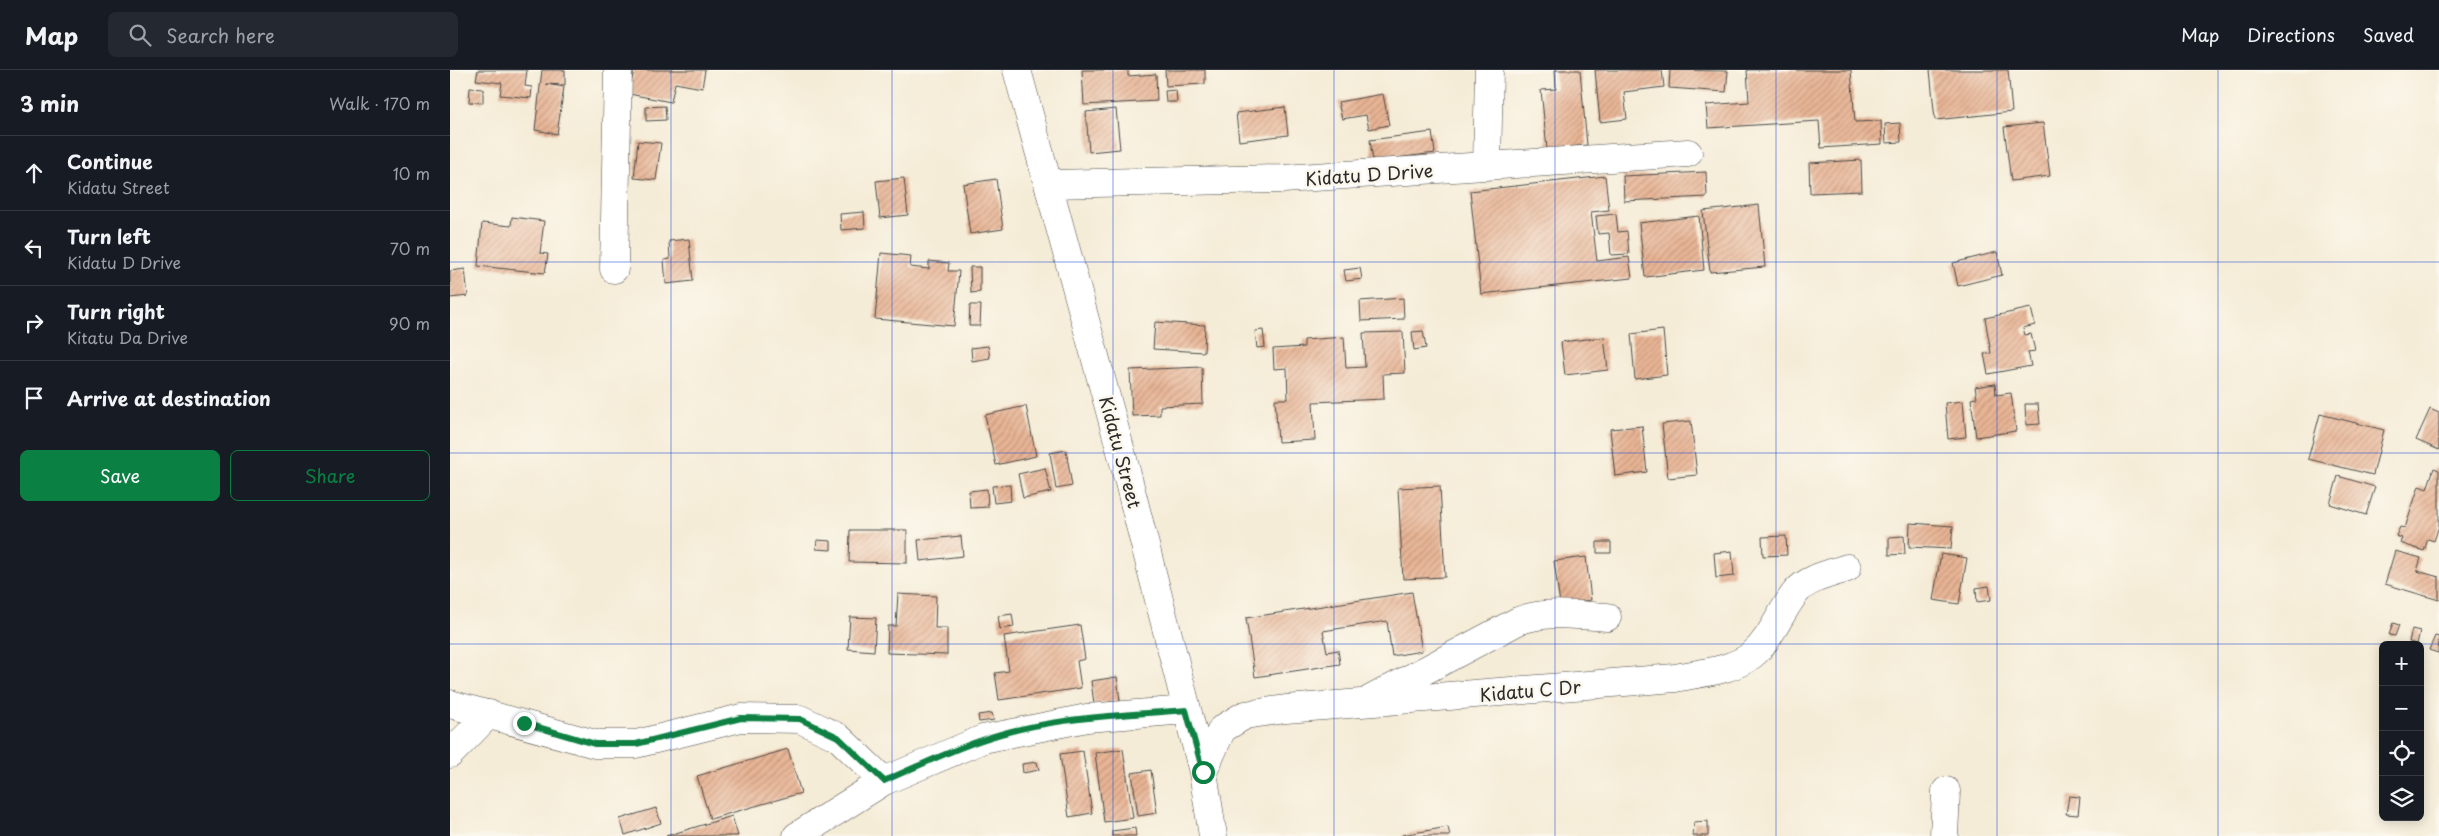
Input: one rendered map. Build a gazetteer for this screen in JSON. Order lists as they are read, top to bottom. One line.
{"streets":{"street":["Kidatu D Drive","Kidatu Street","Kidatu C Dr"]},"crossings":[["Kidatu D Drive","Kidatu Street"],["Kidatu Street","Kidatu C Dr"]],"page":{"header":"Map","search":"Search here","nav":["Map","Directions","Saved"],"heading":["3 min","Walk · 170 m"],"list":[["Continue","Kidatu Street","10 m"],["Turn left","Kidatu D Drive","70 m"],["Turn right","Kitatu Da Drive","90 m"],"Arrive at destination"],"buttons":["Save","Share"],"map_buttons":["+","−"]}}
